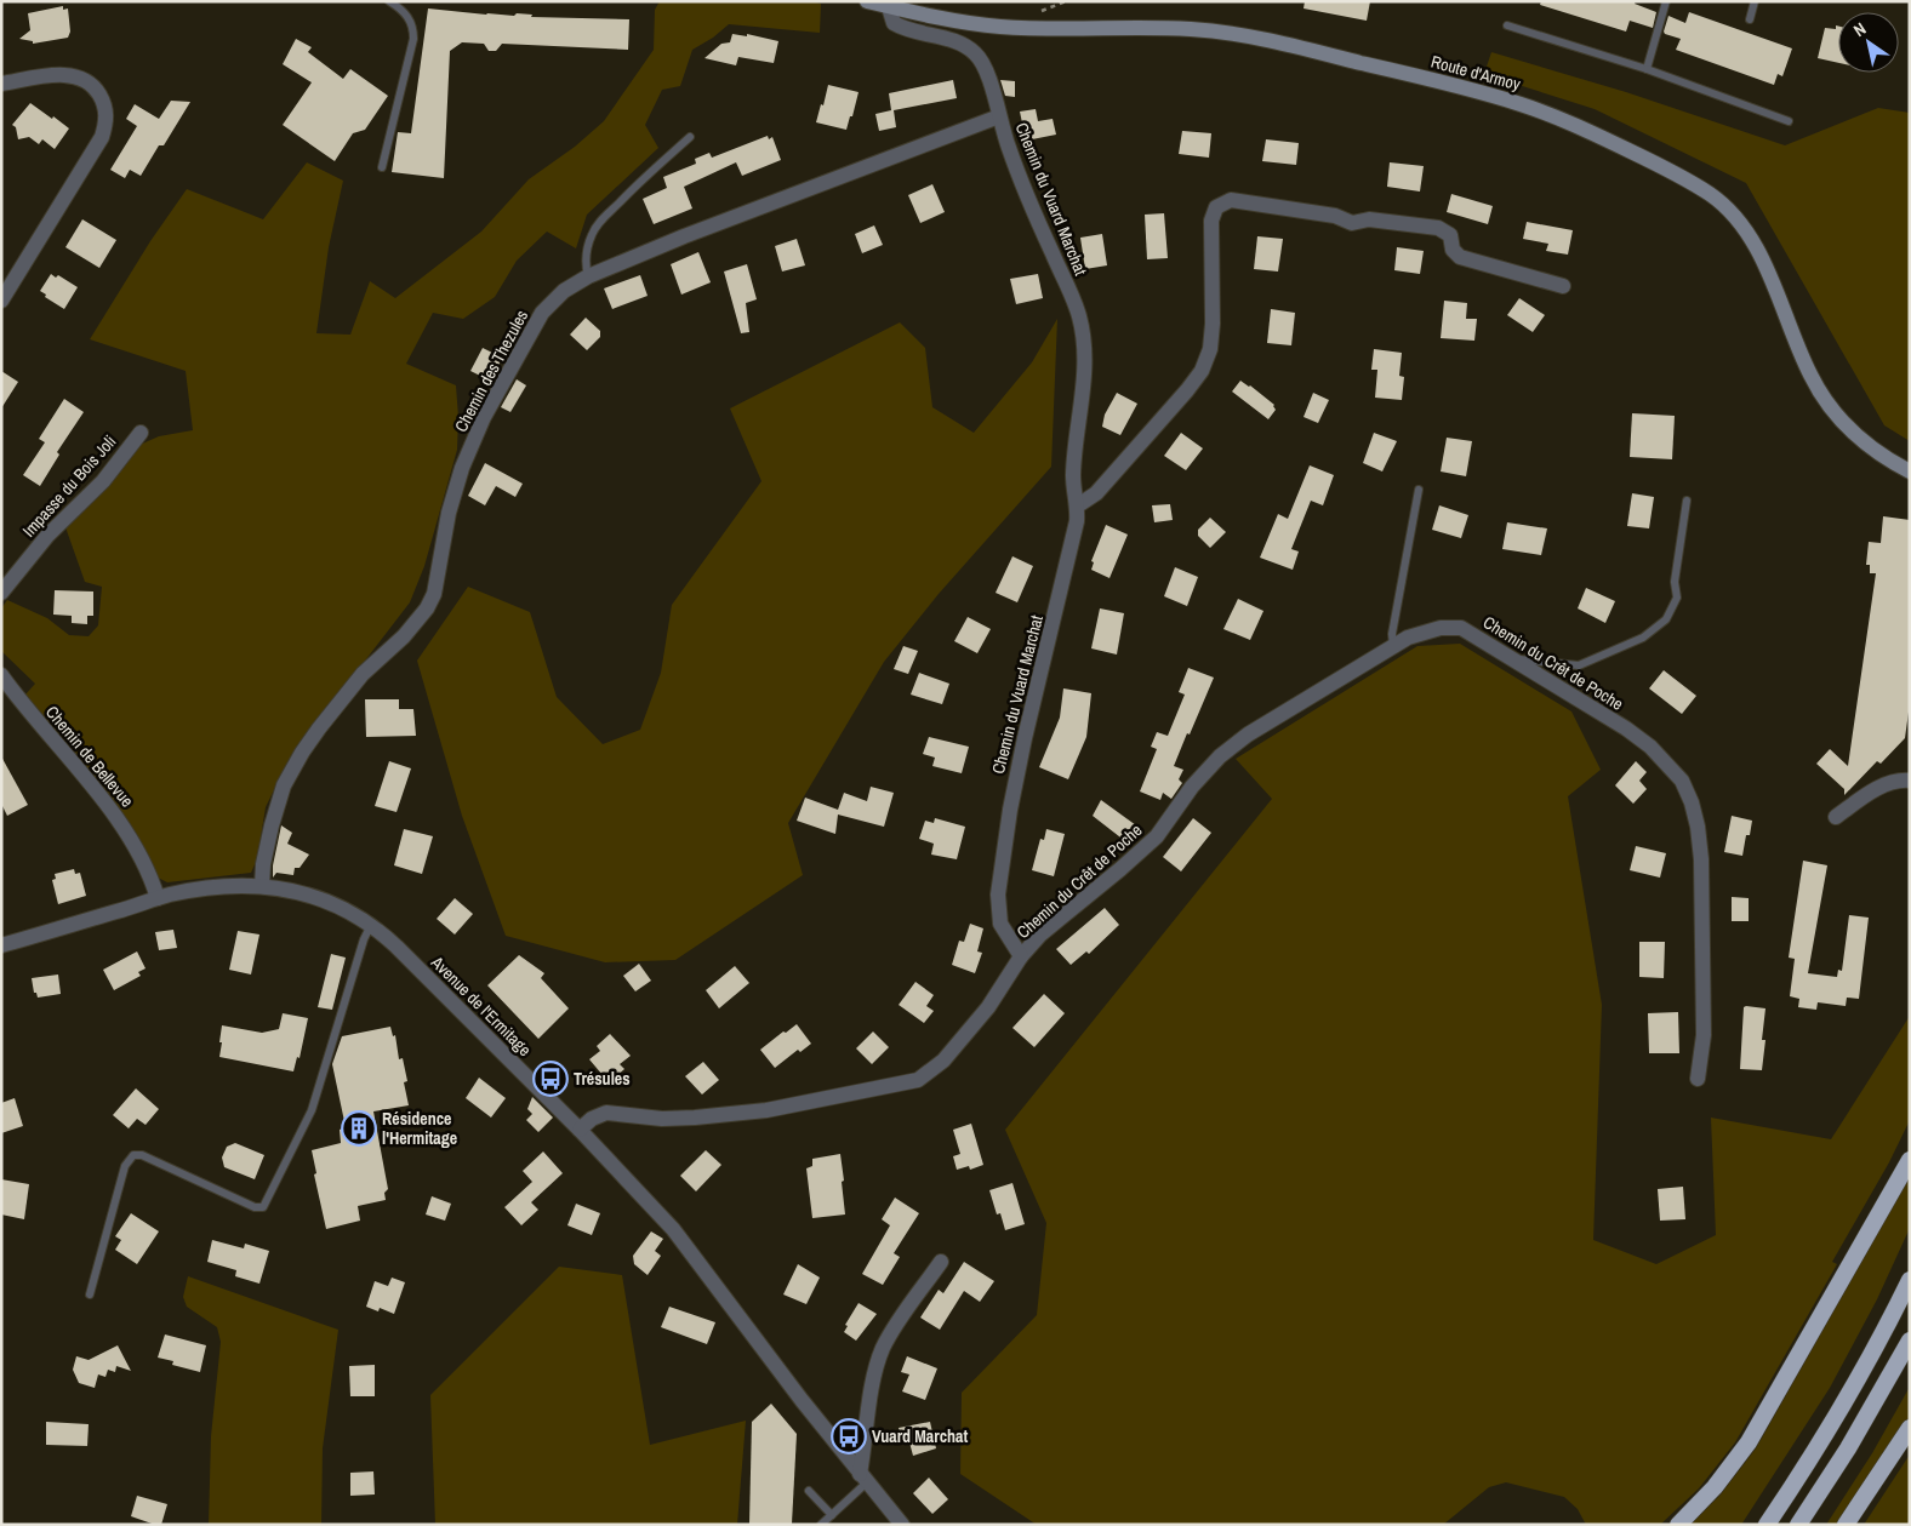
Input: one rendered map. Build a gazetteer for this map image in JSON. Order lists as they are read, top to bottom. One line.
{"streets":{"main road":["Route d'Armoy"],"street":["Chemin du Vuard Marchat","Chemin des Thezules","Impasse du Bois Joli","Chemin du Crêt de Poche","Chemin de Bellevue","Avenue de l'Ermitage"]},"crossings":[["Route d'Armoy","Chemin du Vuard Marchat"],["Chemin du Vuard Marchat","Chemin des Thezules"],["Chemin du Vuard Marchat","Chemin du Crêt de Poche"],["Chemin des Thezules","Avenue de l'Ermitage"],["Chemin de Bellevue","Avenue de l'Ermitage"]],"places":{"bus stop":["Trésules","Vuard Marchat"],"building":["Résidence l'Hermitage"]},"north":"top left"}
